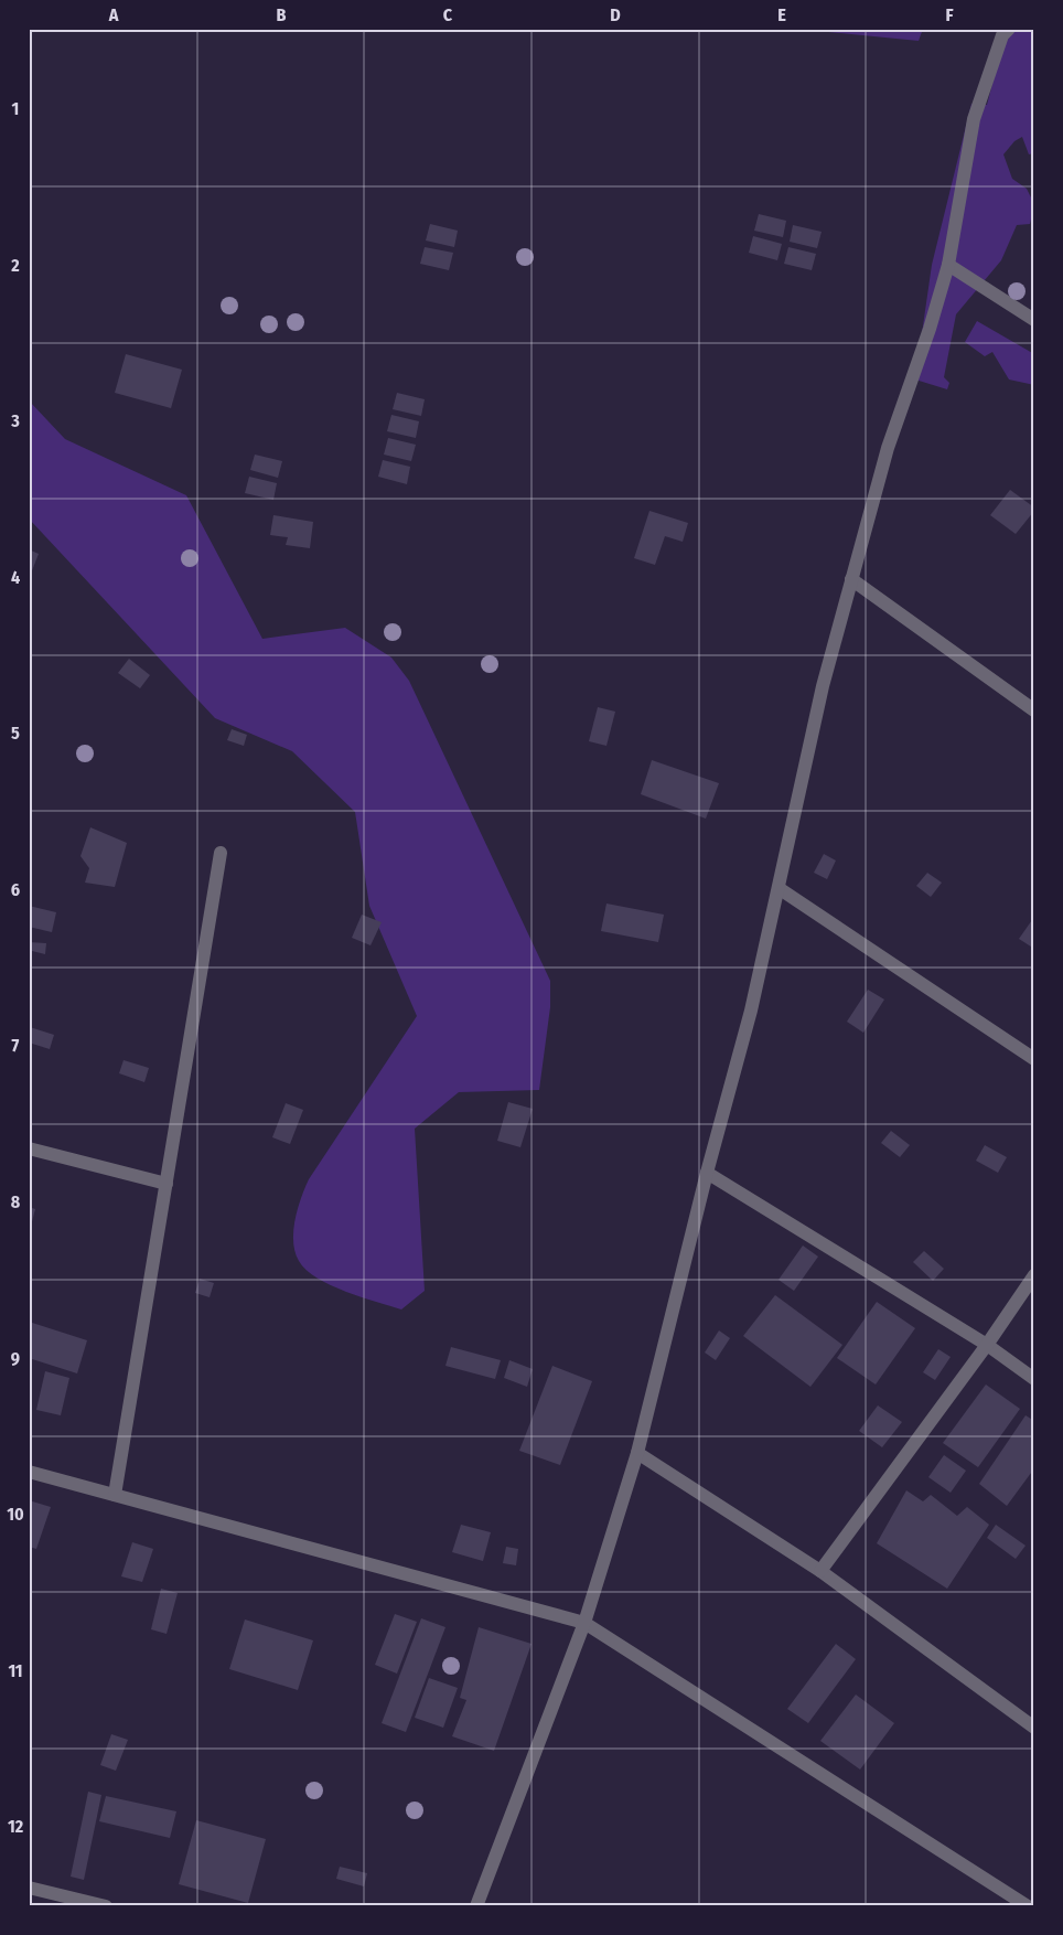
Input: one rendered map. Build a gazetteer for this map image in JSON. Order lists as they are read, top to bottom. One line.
{"grid":{"columns":["A","B","C","D","E","F"],"rows":["1","2","3","4","5","6","7","8","9","10","11","12"]}}
